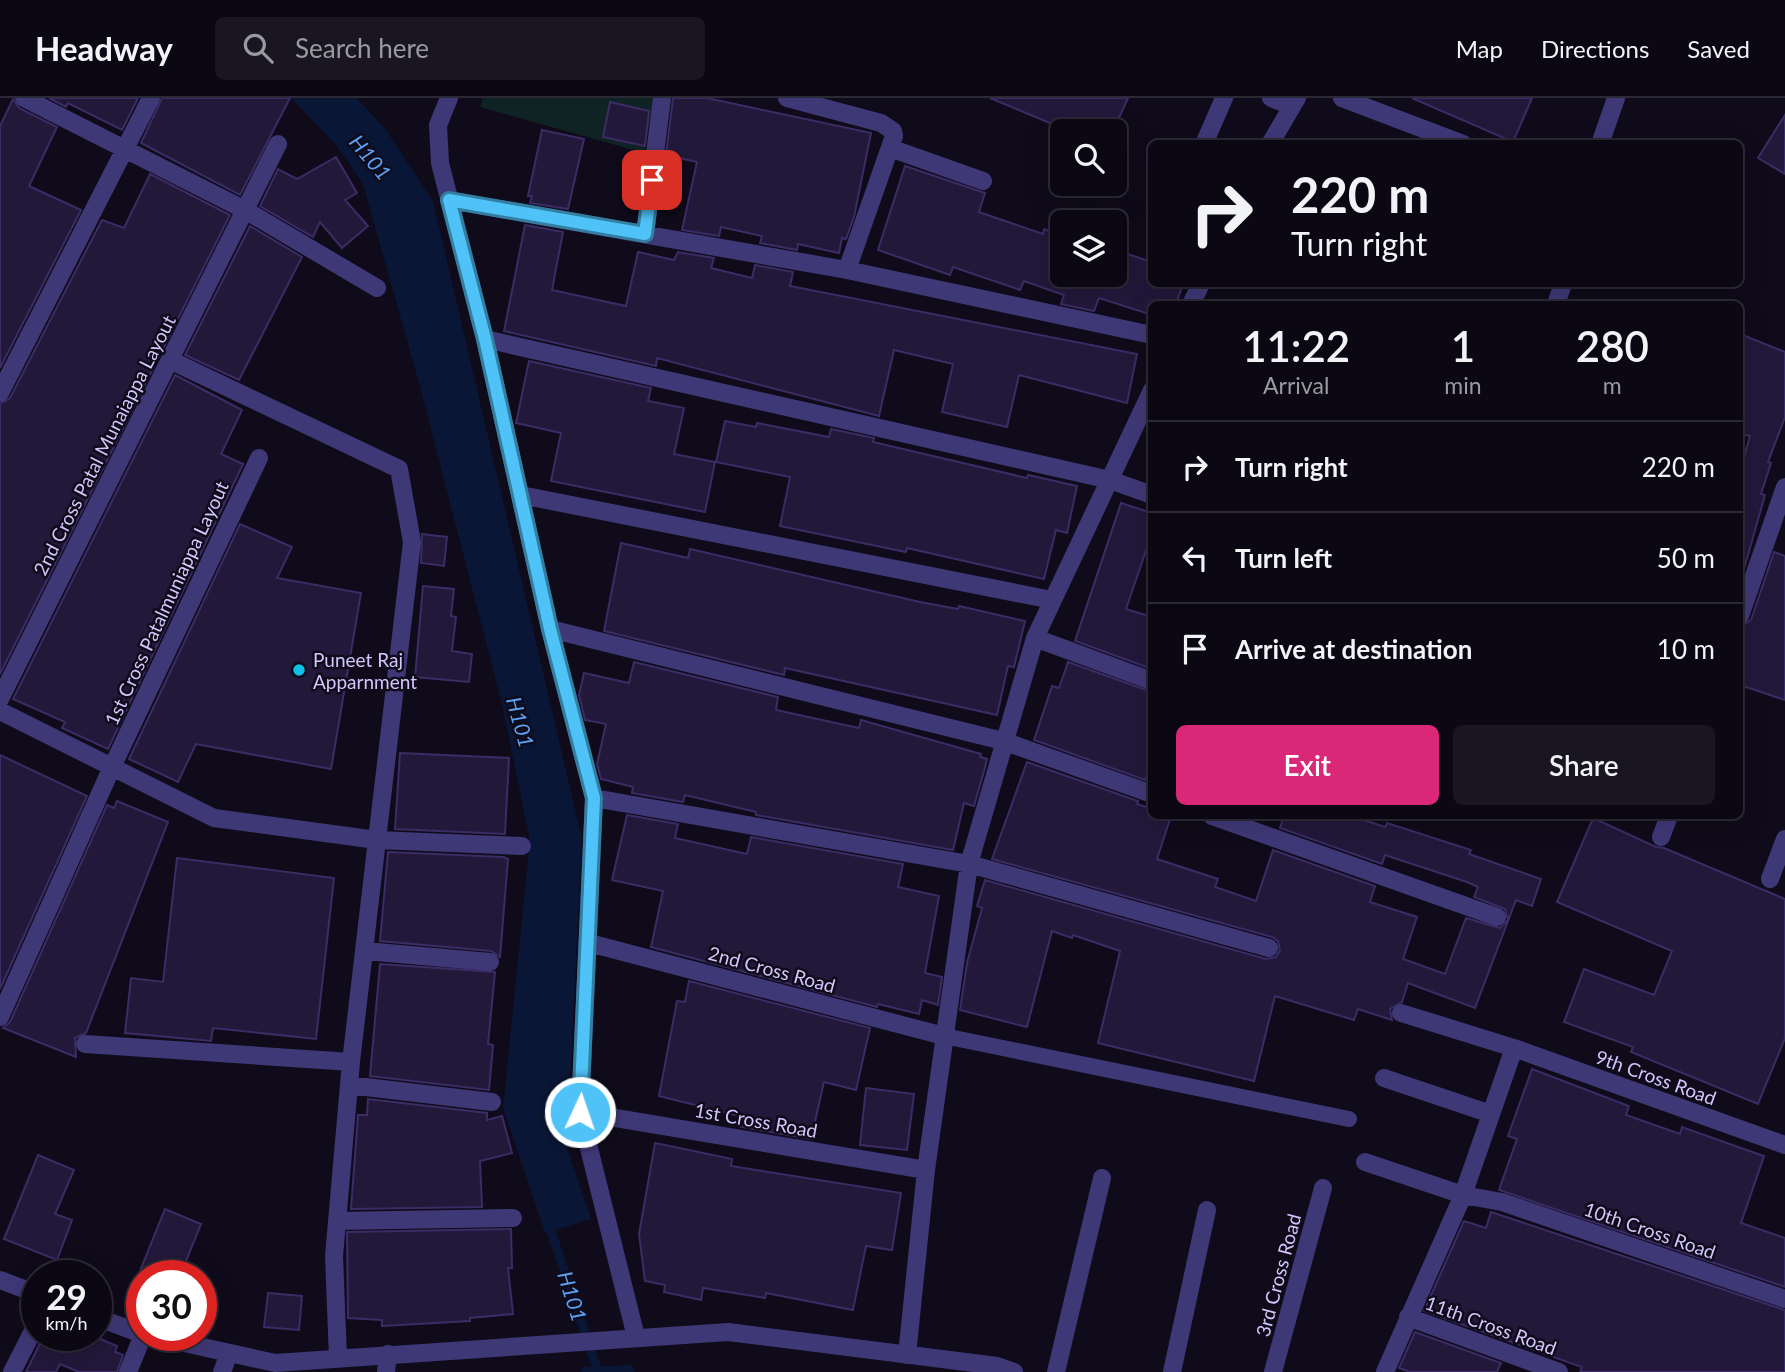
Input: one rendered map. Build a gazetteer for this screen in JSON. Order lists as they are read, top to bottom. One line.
{"streets":{"street":["2nd Cross Patal Munaiappa Layout","1st Cross Patalmuniappa Layout","2nd Cross Road","9th Cross Road","1st Cross Road","10th Cross Road","3rd Cross Road","11th Cross Road"]},"water":["H101"],"places":["Puneet Raj Apparnment"],"page":{"header":"Headway","search":"Search here","nav":["Map","Directions","Saved"],"turn":["220 m","Turn right"],"eta":["11:22","Arrival","1","min","280","m"],"list":[{"name":"Turn right","value":"220 m"},{"name":"Turn left","value":"50 m"},{"name":"Arrive at destination","value":"10 m"}],"buttons":["Exit","Share"],"speed":"29 km/h","limit":"30"}}
